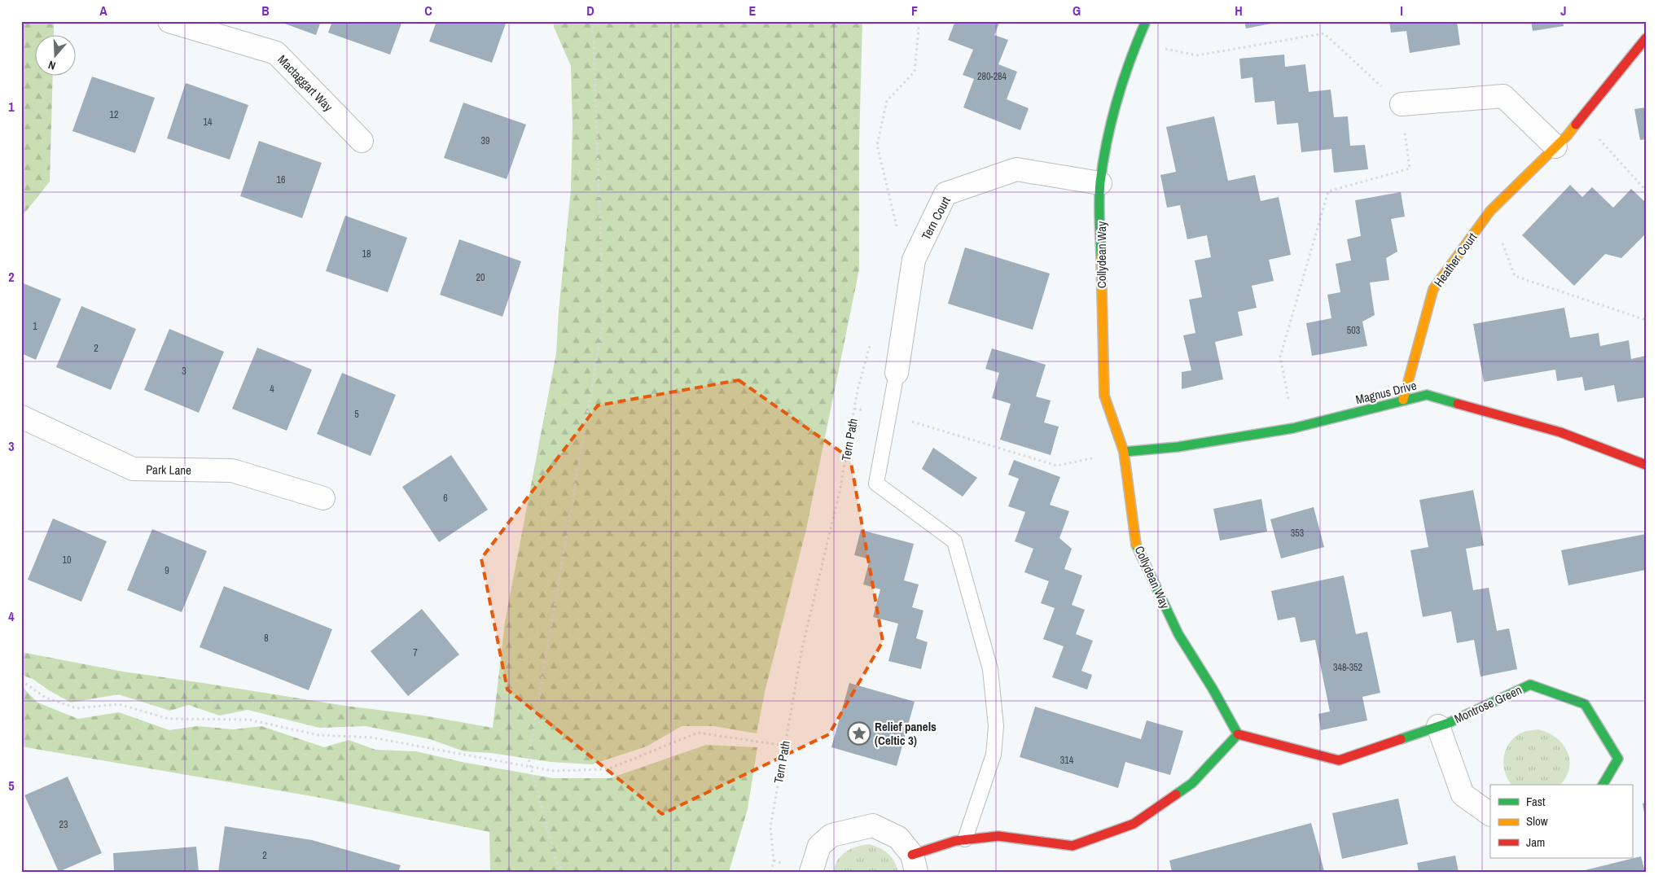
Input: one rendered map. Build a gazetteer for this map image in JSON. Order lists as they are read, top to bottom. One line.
{"streets":{"street":["Mactaggart Way","Tern Court","Collydean Way","Heather Court","Magnus Drive","Park Lane","Montrose Green"],"path":["Tern Path"]},"crossings":[["Tern Court","Collydean Way"],["Collydean Way","Magnus Drive"],["Collydean Way","Montrose Green"],["Heather Court","Magnus Drive"]],"places":{"place":["Relief panels (Celtic 3)"]},"house_numbers":["280-284","12","14","39","16","18","20","1","503","2","3","4","5","6","353","10","9","8","7","348-352","314","23","2"],"legend":["Fast","Slow","Jam"],"north":"bottom","grid":{"columns":["A","B","C","D","E","F","G","H","I","J"],"rows":["1","2","3","4","5"]}}
